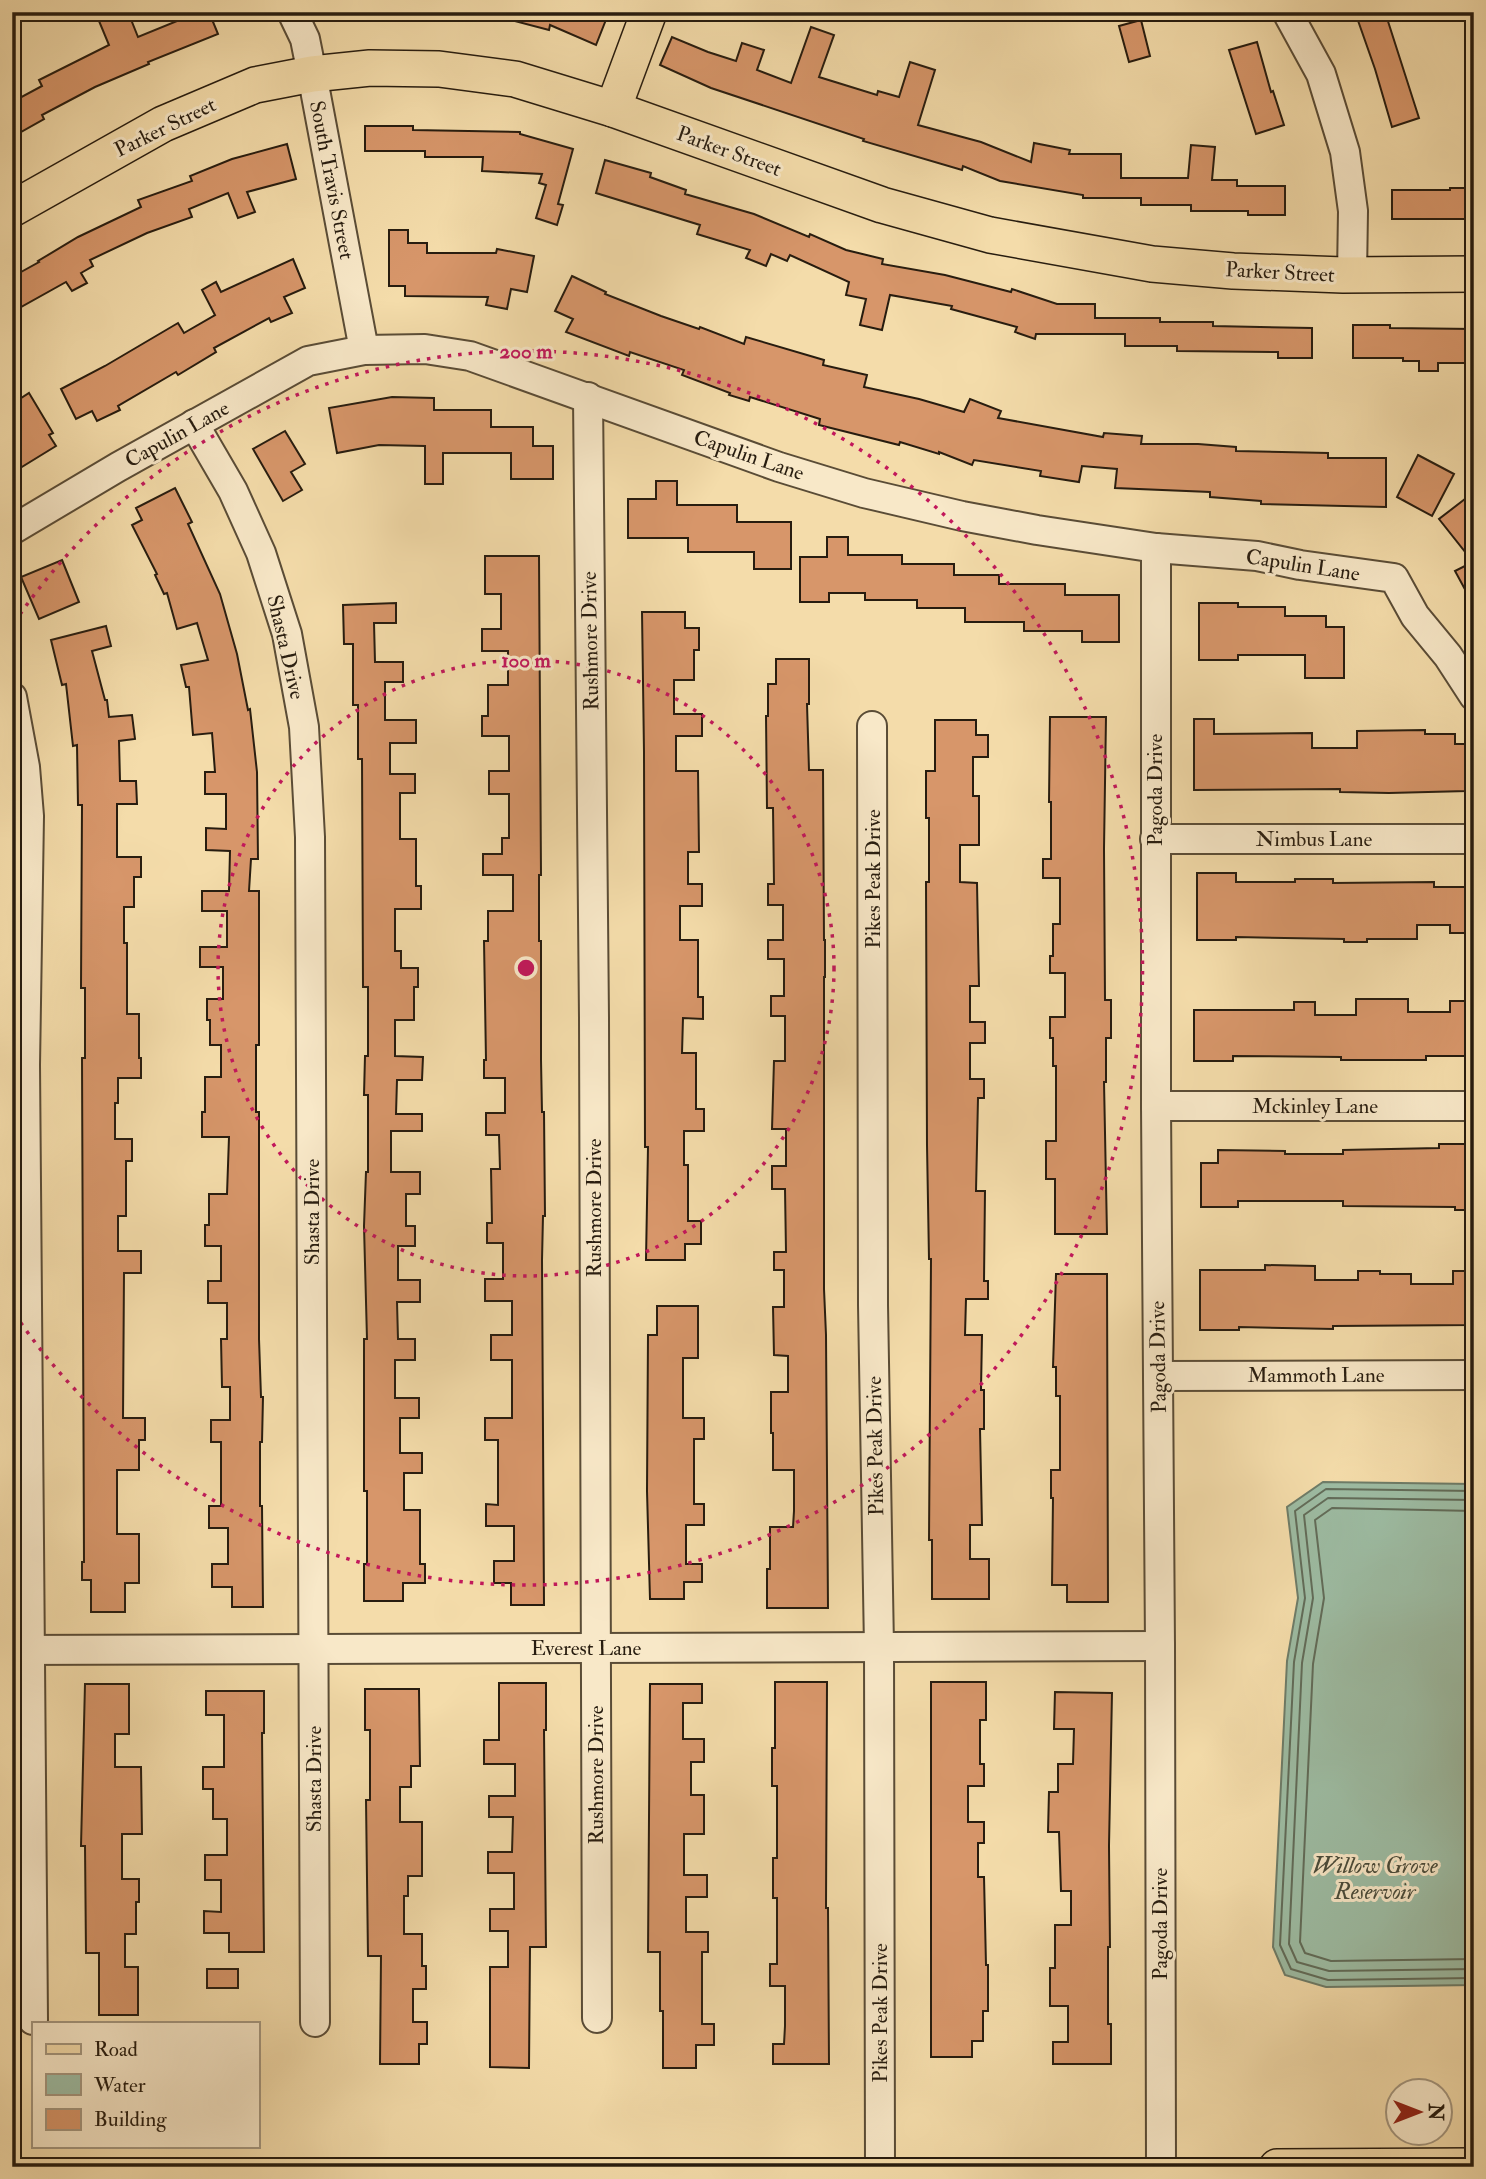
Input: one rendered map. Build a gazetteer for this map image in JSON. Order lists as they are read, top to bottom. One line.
{"streets":{"main road":["Parker Street"],"street":["South Travis Street","Capulin Lane","Rushmore Drive","Shasta Drive","Pagoda Drive","Nimbus Lane","Pikes Peak Drive","Mckinley Lane","Mammoth Lane","Everest Lane"]},"crossings":[["Parker Street","South Travis Street"],["South Travis Street","Capulin Lane"],["Capulin Lane","Rushmore Drive"],["Capulin Lane","Shasta Drive"],["Capulin Lane","Pagoda Drive"],["Rushmore Drive","Everest Lane"],["Shasta Drive","Everest Lane"],["Pagoda Drive","Nimbus Lane"],["Pagoda Drive","Mckinley Lane"],["Pagoda Drive","Mammoth Lane"],["Pagoda Drive","Everest Lane"],["Pikes Peak Drive","Everest Lane"]],"water":["Willow Grove Reservoir"],"legend":["Road","Water","Building"],"north":"right","rings":["200 m","100 m"]}
